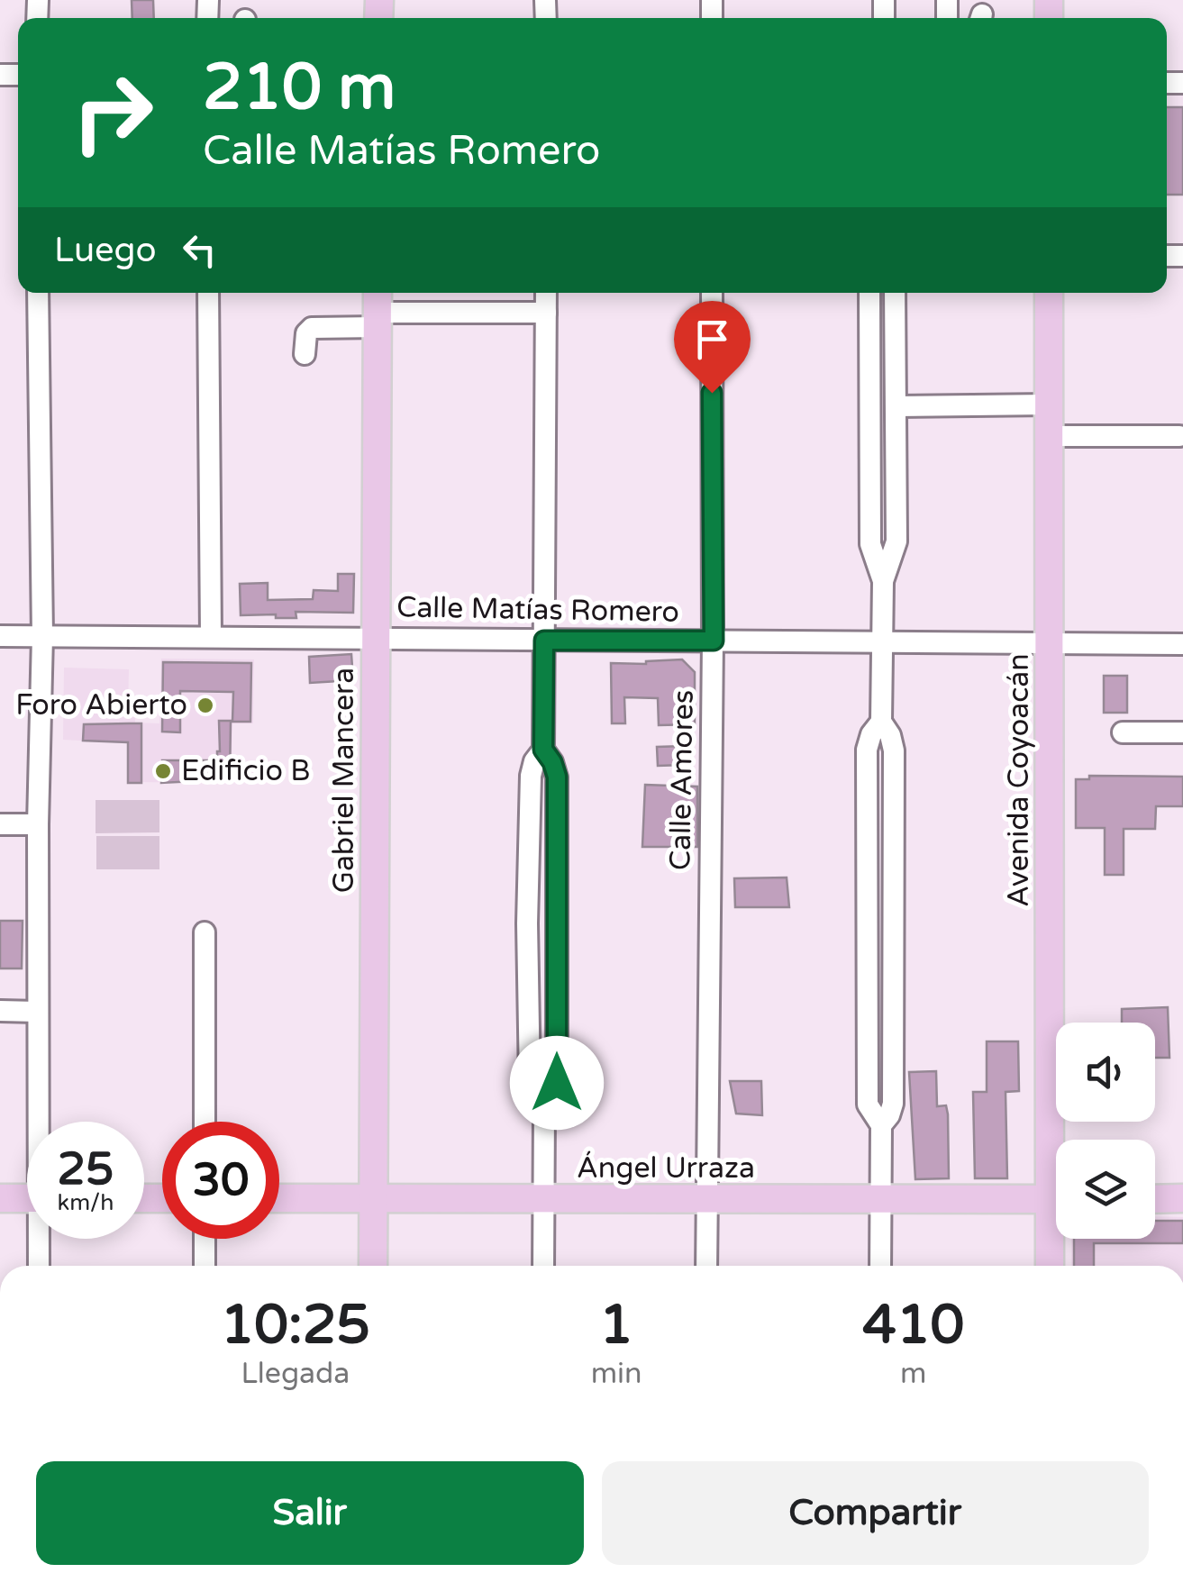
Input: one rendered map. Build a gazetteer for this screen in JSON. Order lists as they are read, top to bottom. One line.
{"streets":{"main road":["Gabriel Mancera","Avenida Coyoacán","Ángel Urraza"],"street":["Calle Matías Romero","Calle Amores"]},"crossings":[["Calle Matías Romero","Gabriel Mancera"],["Calle Matías Romero","Calle Amores"],["Calle Matías Romero","Avenida Coyoacán"],["Gabriel Mancera","Ángel Urraza"],["Calle Amores","Ángel Urraza"]],"places":["Foro Abierto","Edificio B"],"page":{"turn":["210 m","Calle Matías Romero"],"then":"Luego","speed":"25 km/h","limit":"30","eta":["10:25","Llegada","1","min","410","m"],"buttons":["Salir","Compartir"]}}
